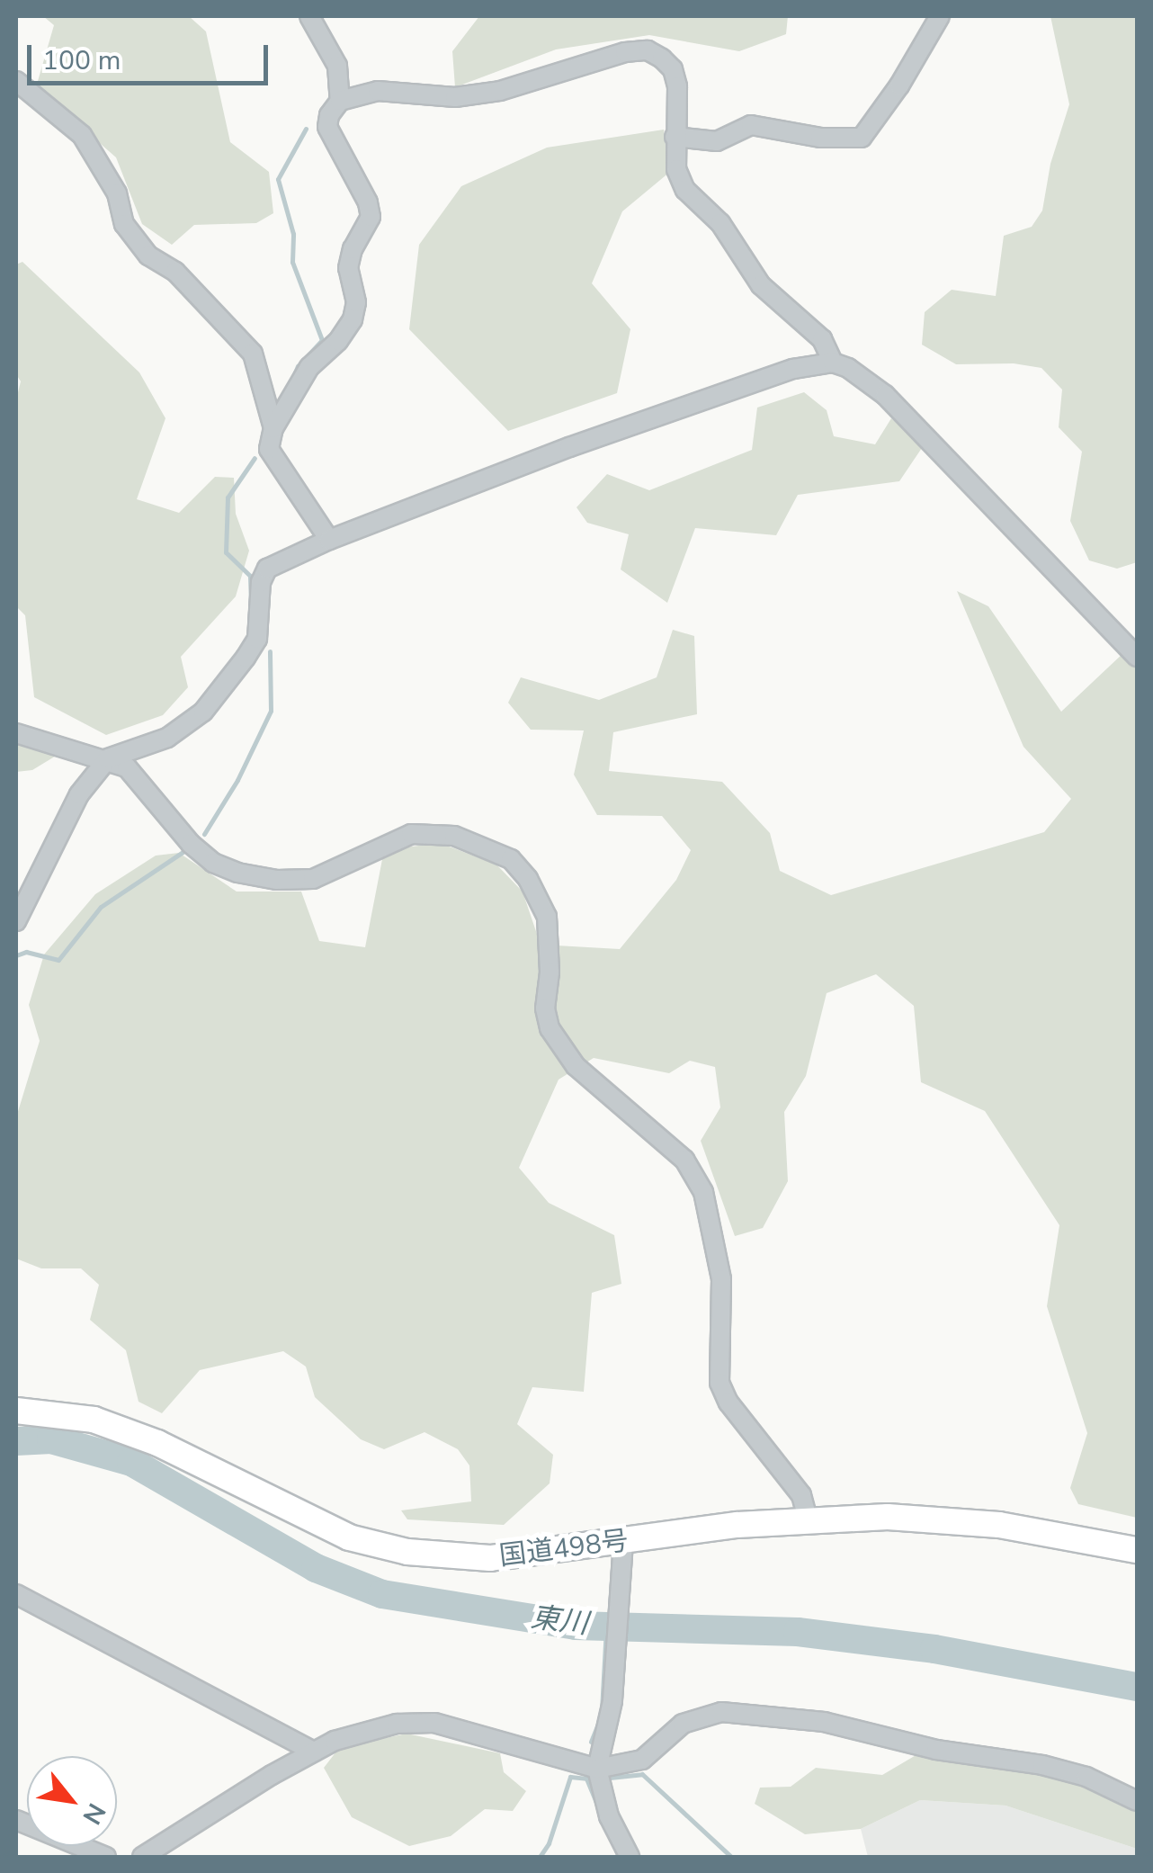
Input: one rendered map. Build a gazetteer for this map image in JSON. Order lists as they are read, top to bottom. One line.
{"streets":{"highway":["国道498号"]},"water":["東川"],"scale_bar":"100 m","north":"bottom right"}
